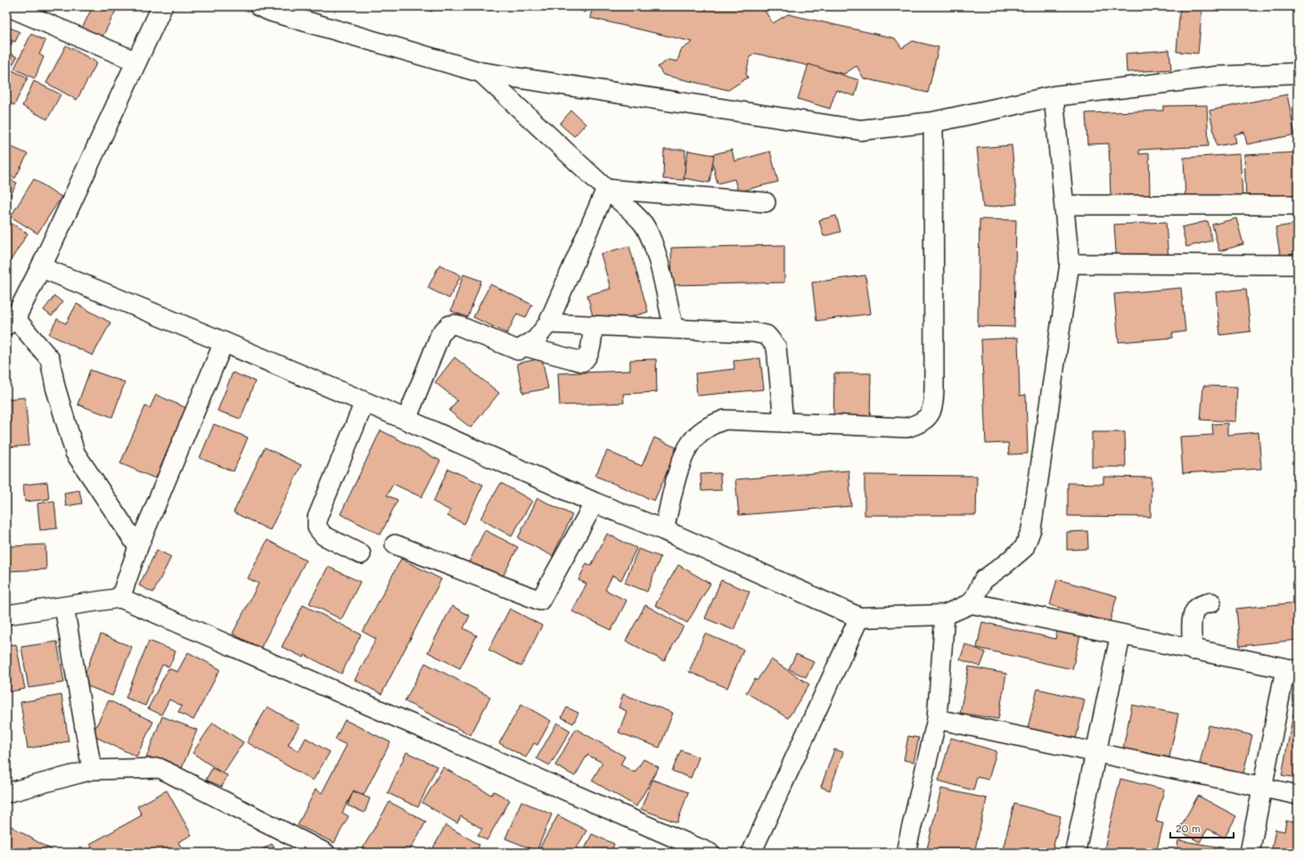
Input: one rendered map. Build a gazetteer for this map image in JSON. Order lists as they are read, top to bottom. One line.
{"scale_bar":"20 m"}
